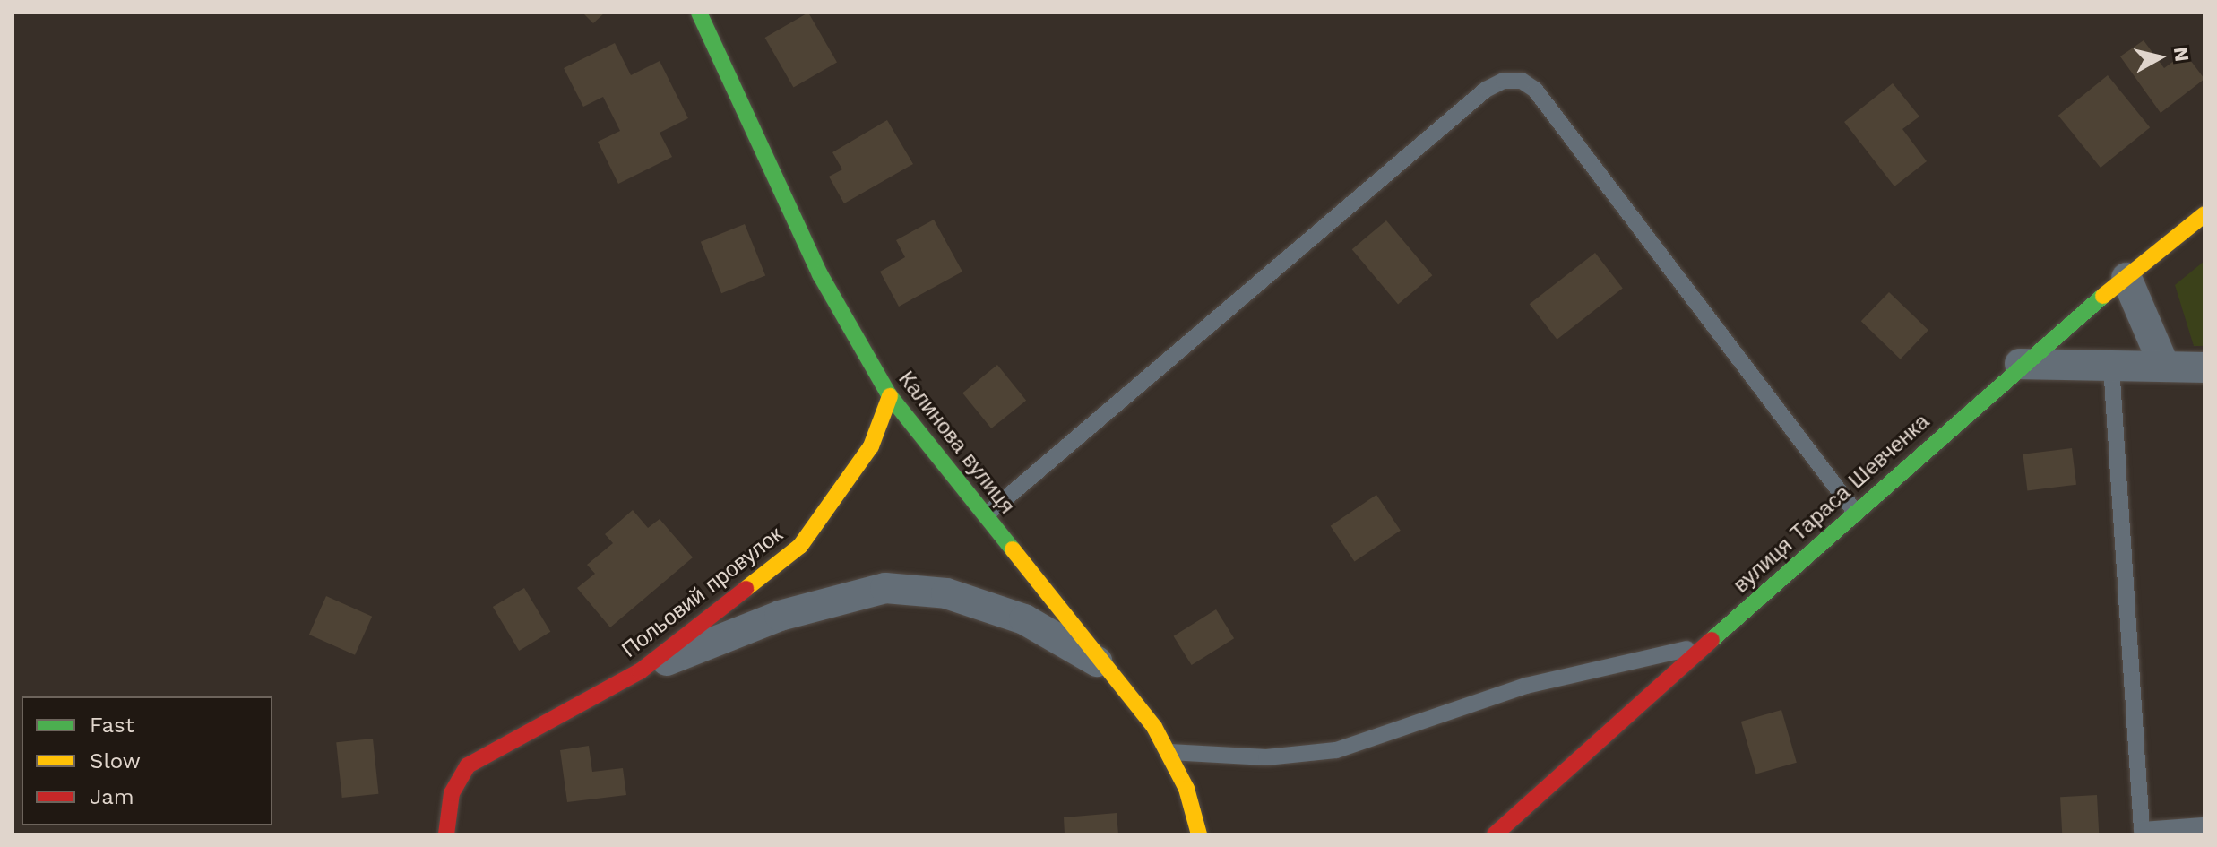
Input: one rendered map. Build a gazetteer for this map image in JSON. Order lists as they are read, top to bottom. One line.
{"streets":{"street":["Калинова вулиця","вулиця Тараса Шевченка","Польовий провулок"]},"crossings":[["Калинова вулиця","Польовий провулок"]],"legend":["Fast","Slow","Jam"],"north":"right"}
